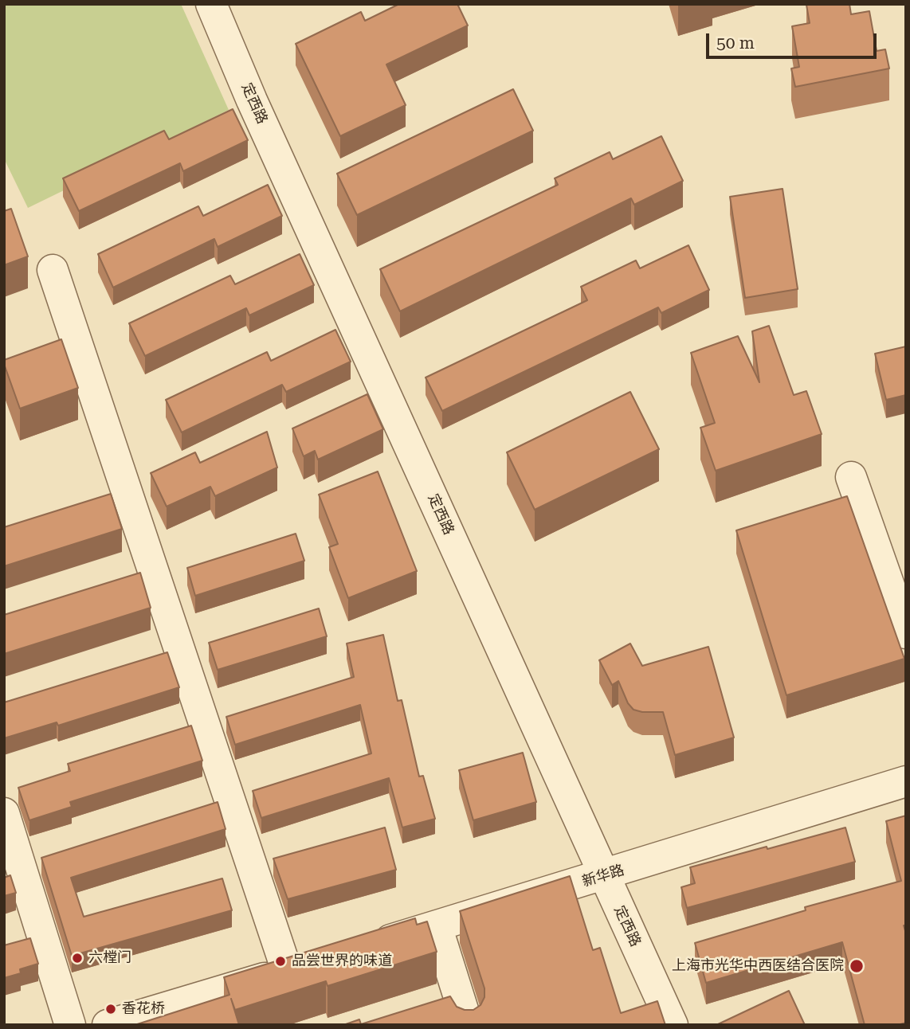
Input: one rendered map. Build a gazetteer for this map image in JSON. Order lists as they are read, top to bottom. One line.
{"streets":{"street":["定西路","新华路"]},"crossings":[["定西路","新华路"]],"places":["六樘门","品尝世界的味道","上海市光华中西医结合医院","香花桥"],"scale_bar":"50 m"}
